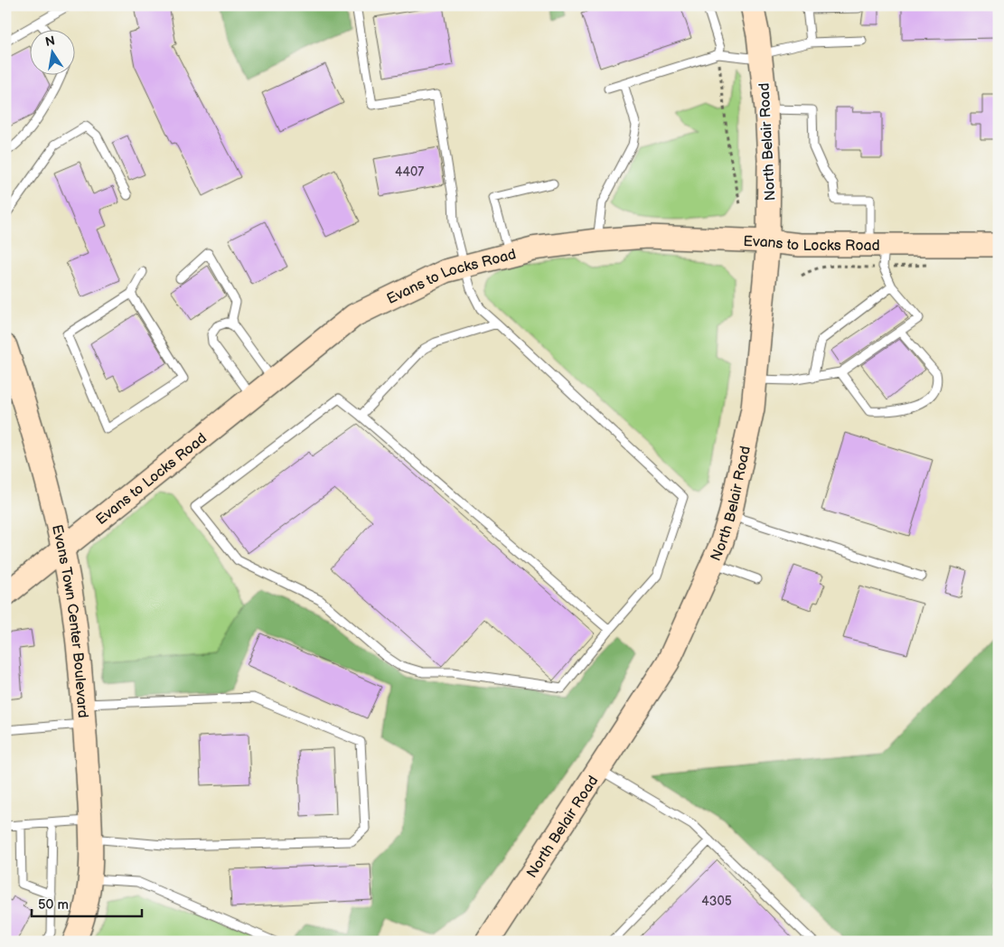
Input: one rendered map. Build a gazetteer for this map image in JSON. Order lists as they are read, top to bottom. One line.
{"streets":{"street":["North Belair Road","Evans to Locks Road","Evans Town Center Boulevard"]},"crossings":[["North Belair Road","Evans to Locks Road"],["Evans to Locks Road","Evans Town Center Boulevard"]],"house_numbers":["4407","4305"],"scale_bar":"50 m","north":"top"}
